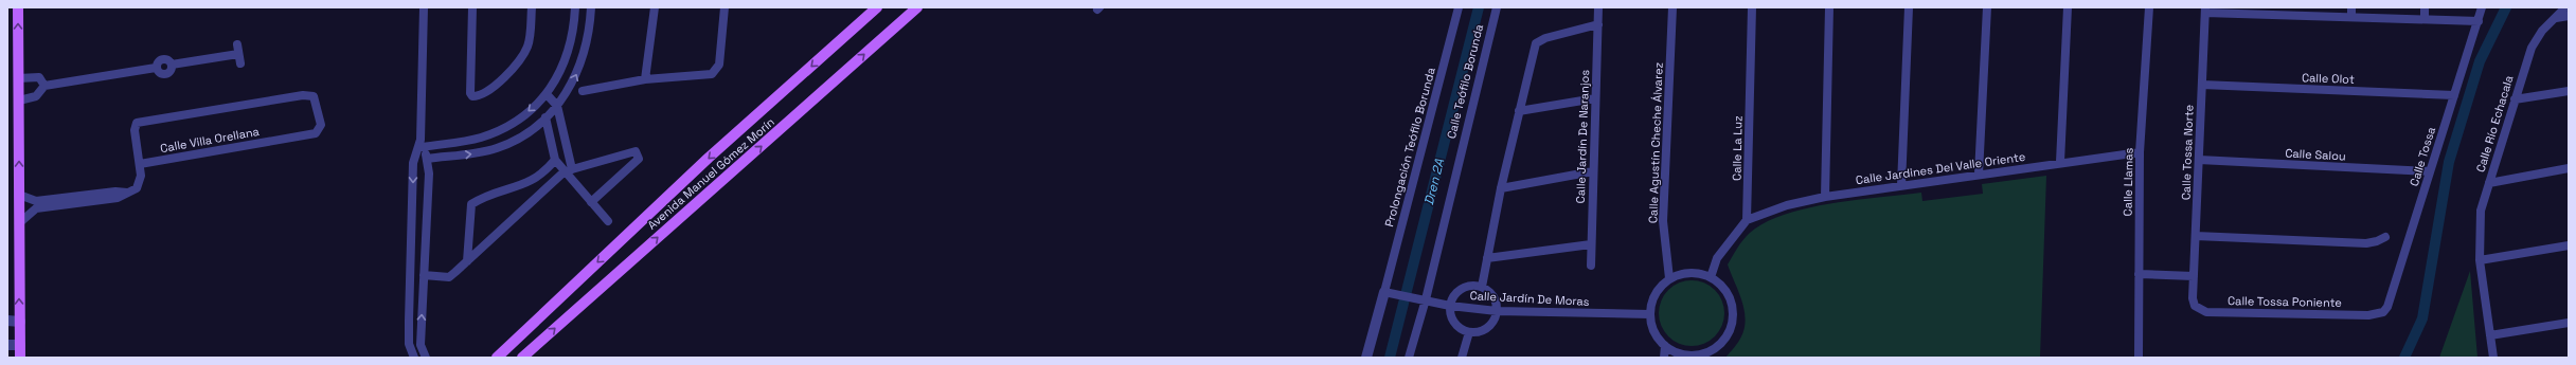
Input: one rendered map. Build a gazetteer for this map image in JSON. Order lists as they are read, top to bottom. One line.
{"streets":{"main road":["Avenida Manuel Gómez Morín"],"street":["Calle Olot","Calle Teófilo Borunda","Calle Río Echacala","Calle Jardín De Naranjos","Calle Villa Orellana","Calle Agustín Cheche Álvarez","Prolongación Teófilo Borunda","Calle La Luz","Calle Tossa Norte","Calle Salou","Calle Tossa","Calle Jardines Del Valle Oriente","Calle Llamas","Calle Jardín De Moras","Calle Tossa Poniente"]},"crossings":[["Calle Olot","Calle Tossa Norte"],["Calle Olot","Calle Tossa"],["Calle Teófilo Borunda","Calle Jardín De Moras"],["Calle Jardín De Naranjos","Calle Jardín De Moras"],["Calle Agustín Cheche Álvarez","Calle Jardín De Moras"],["Prolongación Teófilo Borunda","Calle Jardín De Moras"],["Calle La Luz","Calle Jardines Del Valle Oriente"],["Calle Tossa Norte","Calle Salou"],["Calle Tossa Norte","Calle Tossa Poniente"],["Calle Salou","Calle Tossa"],["Calle Tossa","Calle Tossa Poniente"],["Calle Jardines Del Valle Oriente","Calle Llamas"]],"water":["Dren 2A"]}
